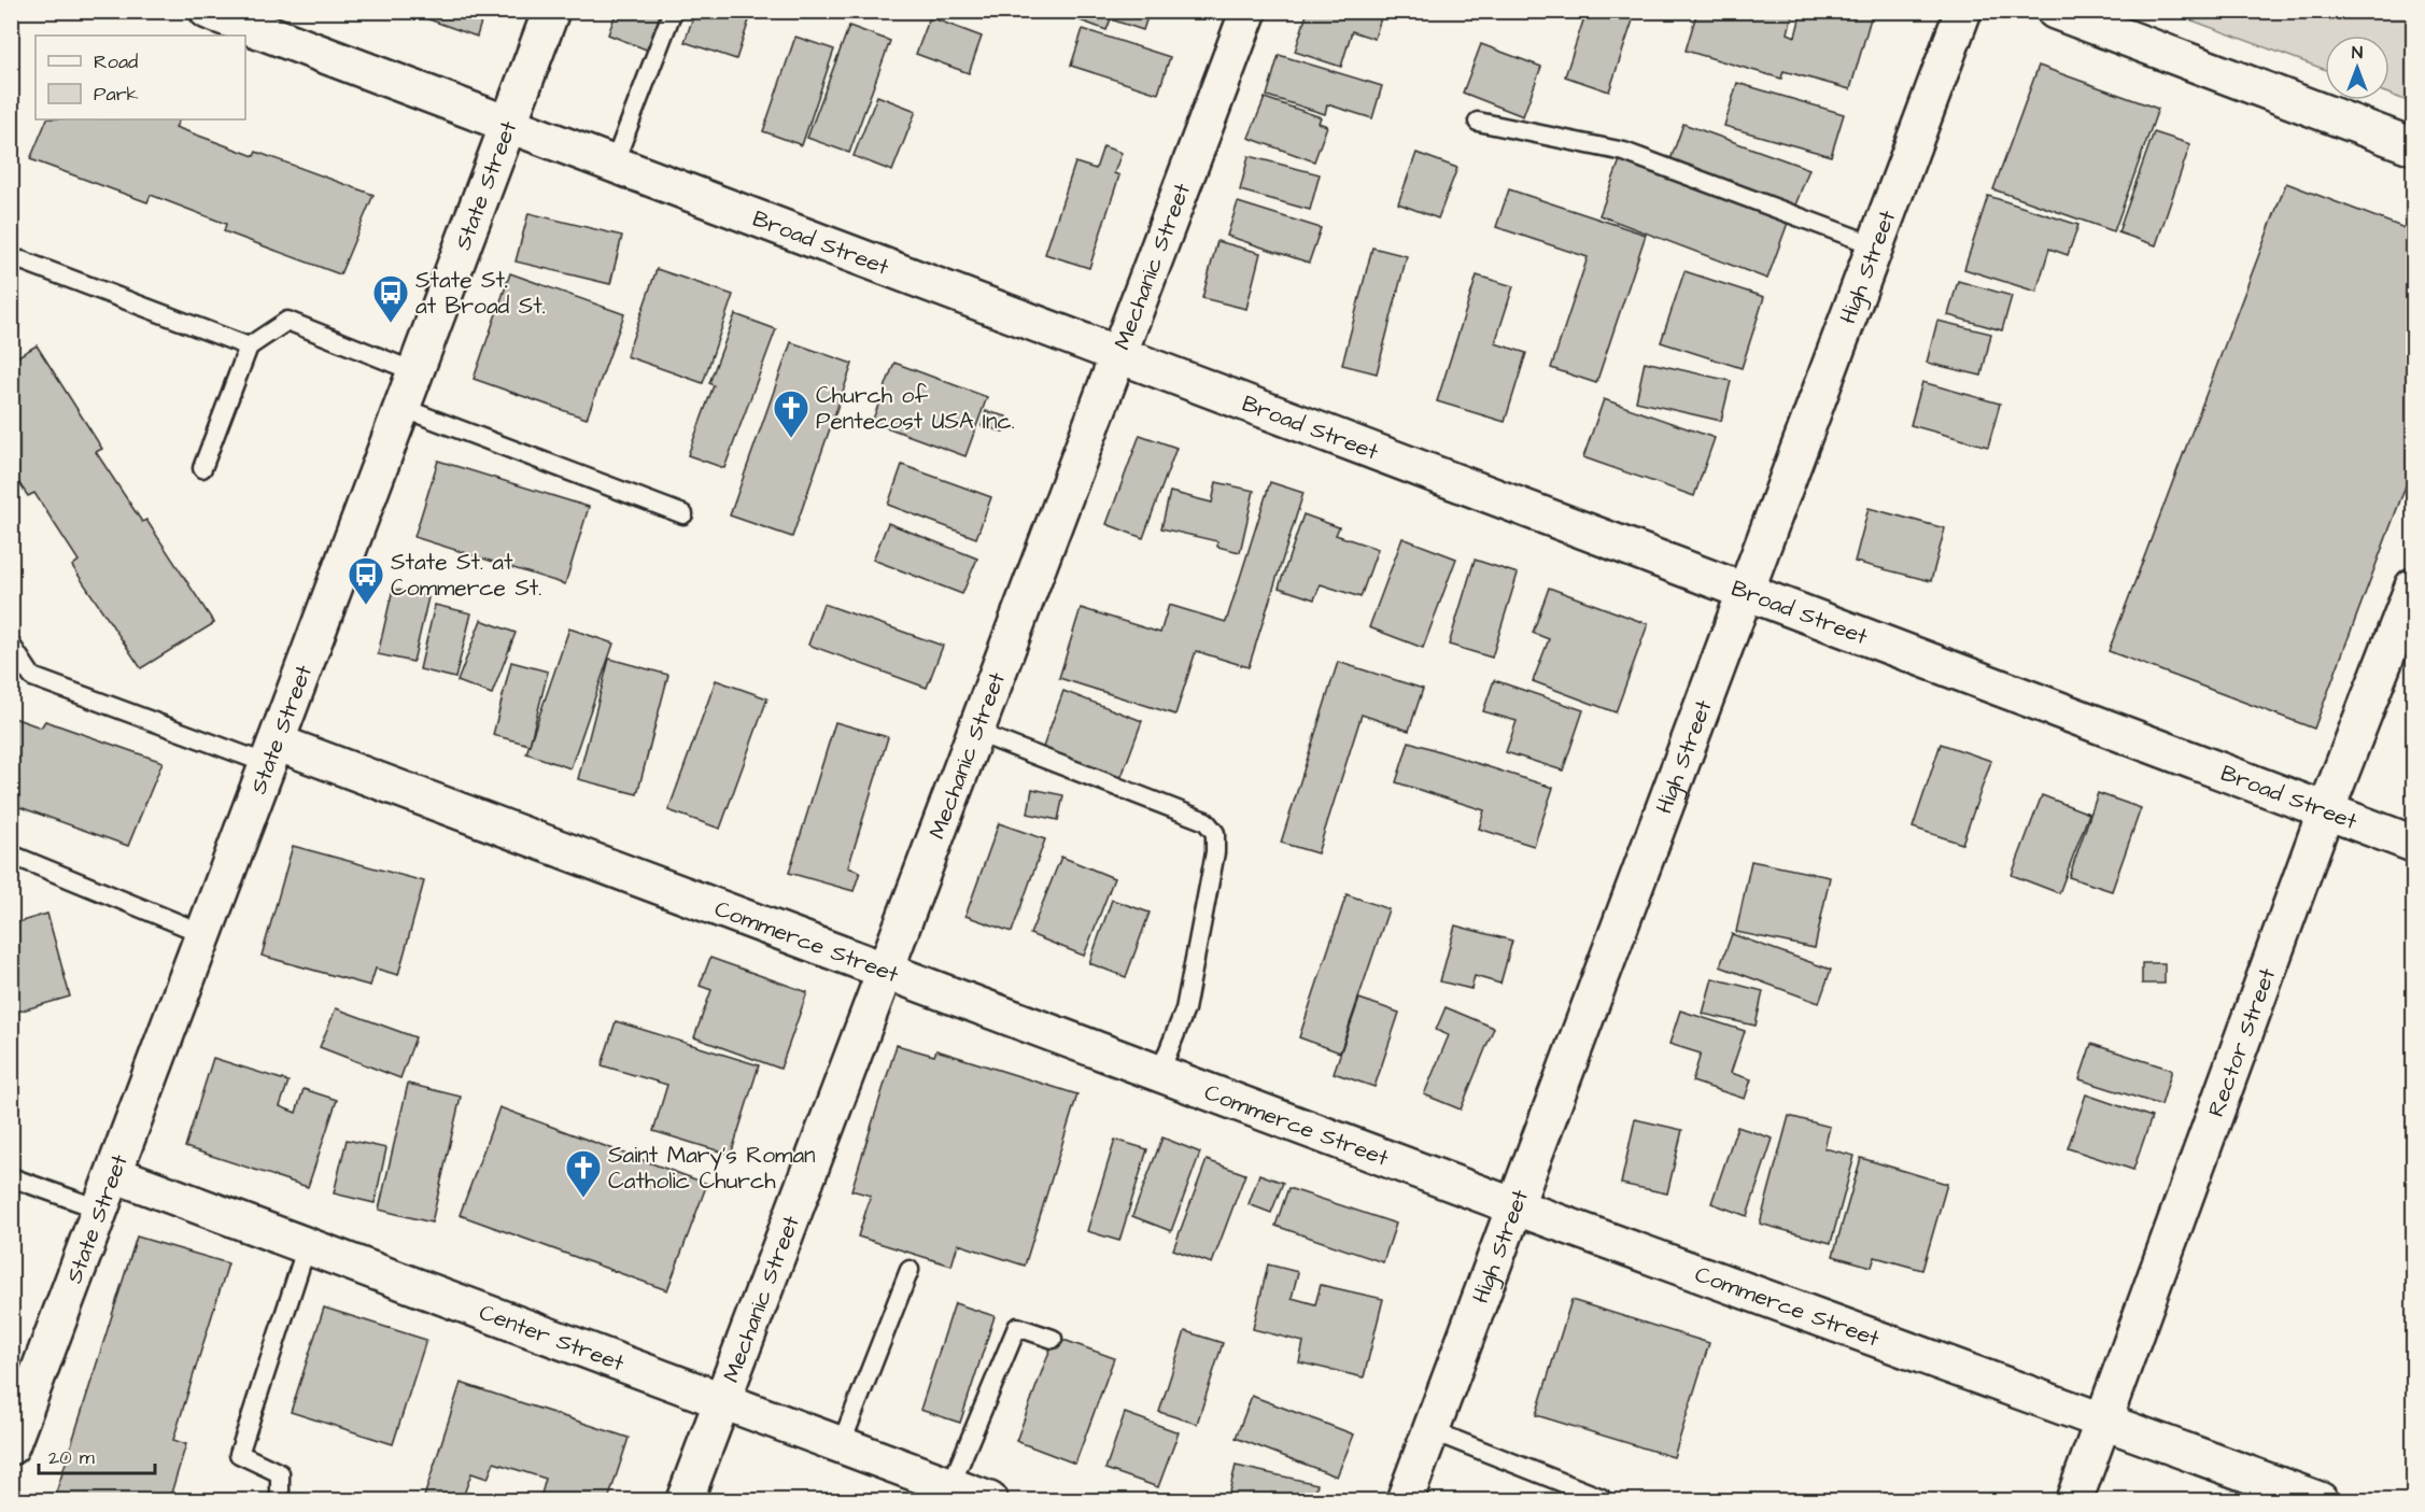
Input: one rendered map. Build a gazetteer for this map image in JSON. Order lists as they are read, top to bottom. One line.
{"streets":{"street":["State Street","Broad Street","High Street","Mechanic Street","Commerce Street","Rector Street","Center Street"]},"crossings":[["State Street","Broad Street"],["State Street","Commerce Street"],["State Street","Center Street"],["Broad Street","High Street"],["Broad Street","Mechanic Street"],["Broad Street","Rector Street"],["High Street","Commerce Street"],["Mechanic Street","Commerce Street"],["Mechanic Street","Center Street"],["Commerce Street","Rector Street"]],"places":{"bus stop":["State St. at Broad St.","State St. at Commerce St."],"church":["Church of Pentecost USA Inc.","Saint Mary's Roman Catholic Church"]},"legend":["Road","Park"],"scale_bar":"20 m","north":"top"}
